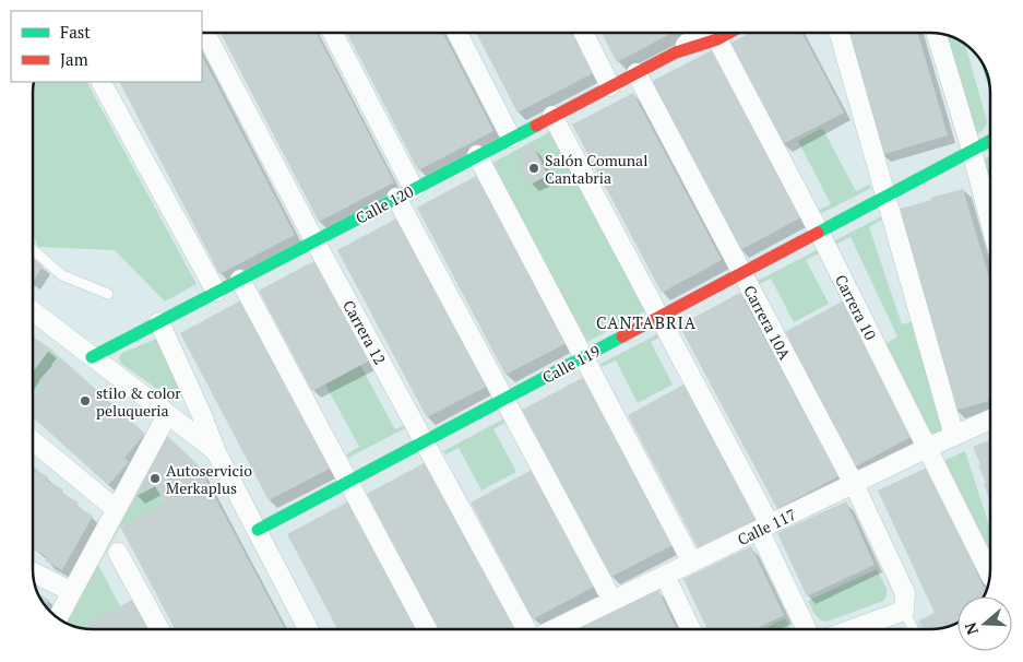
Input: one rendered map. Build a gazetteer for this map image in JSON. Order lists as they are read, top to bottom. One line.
{"streets":{"street":["Calle 120","Carrera 10","Carrera 10A","Carrera 12","Calle 119","Calle 117"]},"crossings":[["Calle 120","Carrera 10A"],["Calle 120","Carrera 12"],["Carrera 10","Calle 119"],["Carrera 10","Calle 117"],["Carrera 10A","Calle 119"],["Carrera 10A","Calle 117"],["Carrera 12","Calle 119"]],"districts":["CANTABRIA"],"places":["Salón Comunal Cantabria","stilo & color peluqueria","Autoservicio Merkaplus"],"legend":["Fast","Jam"],"north":"left"}
